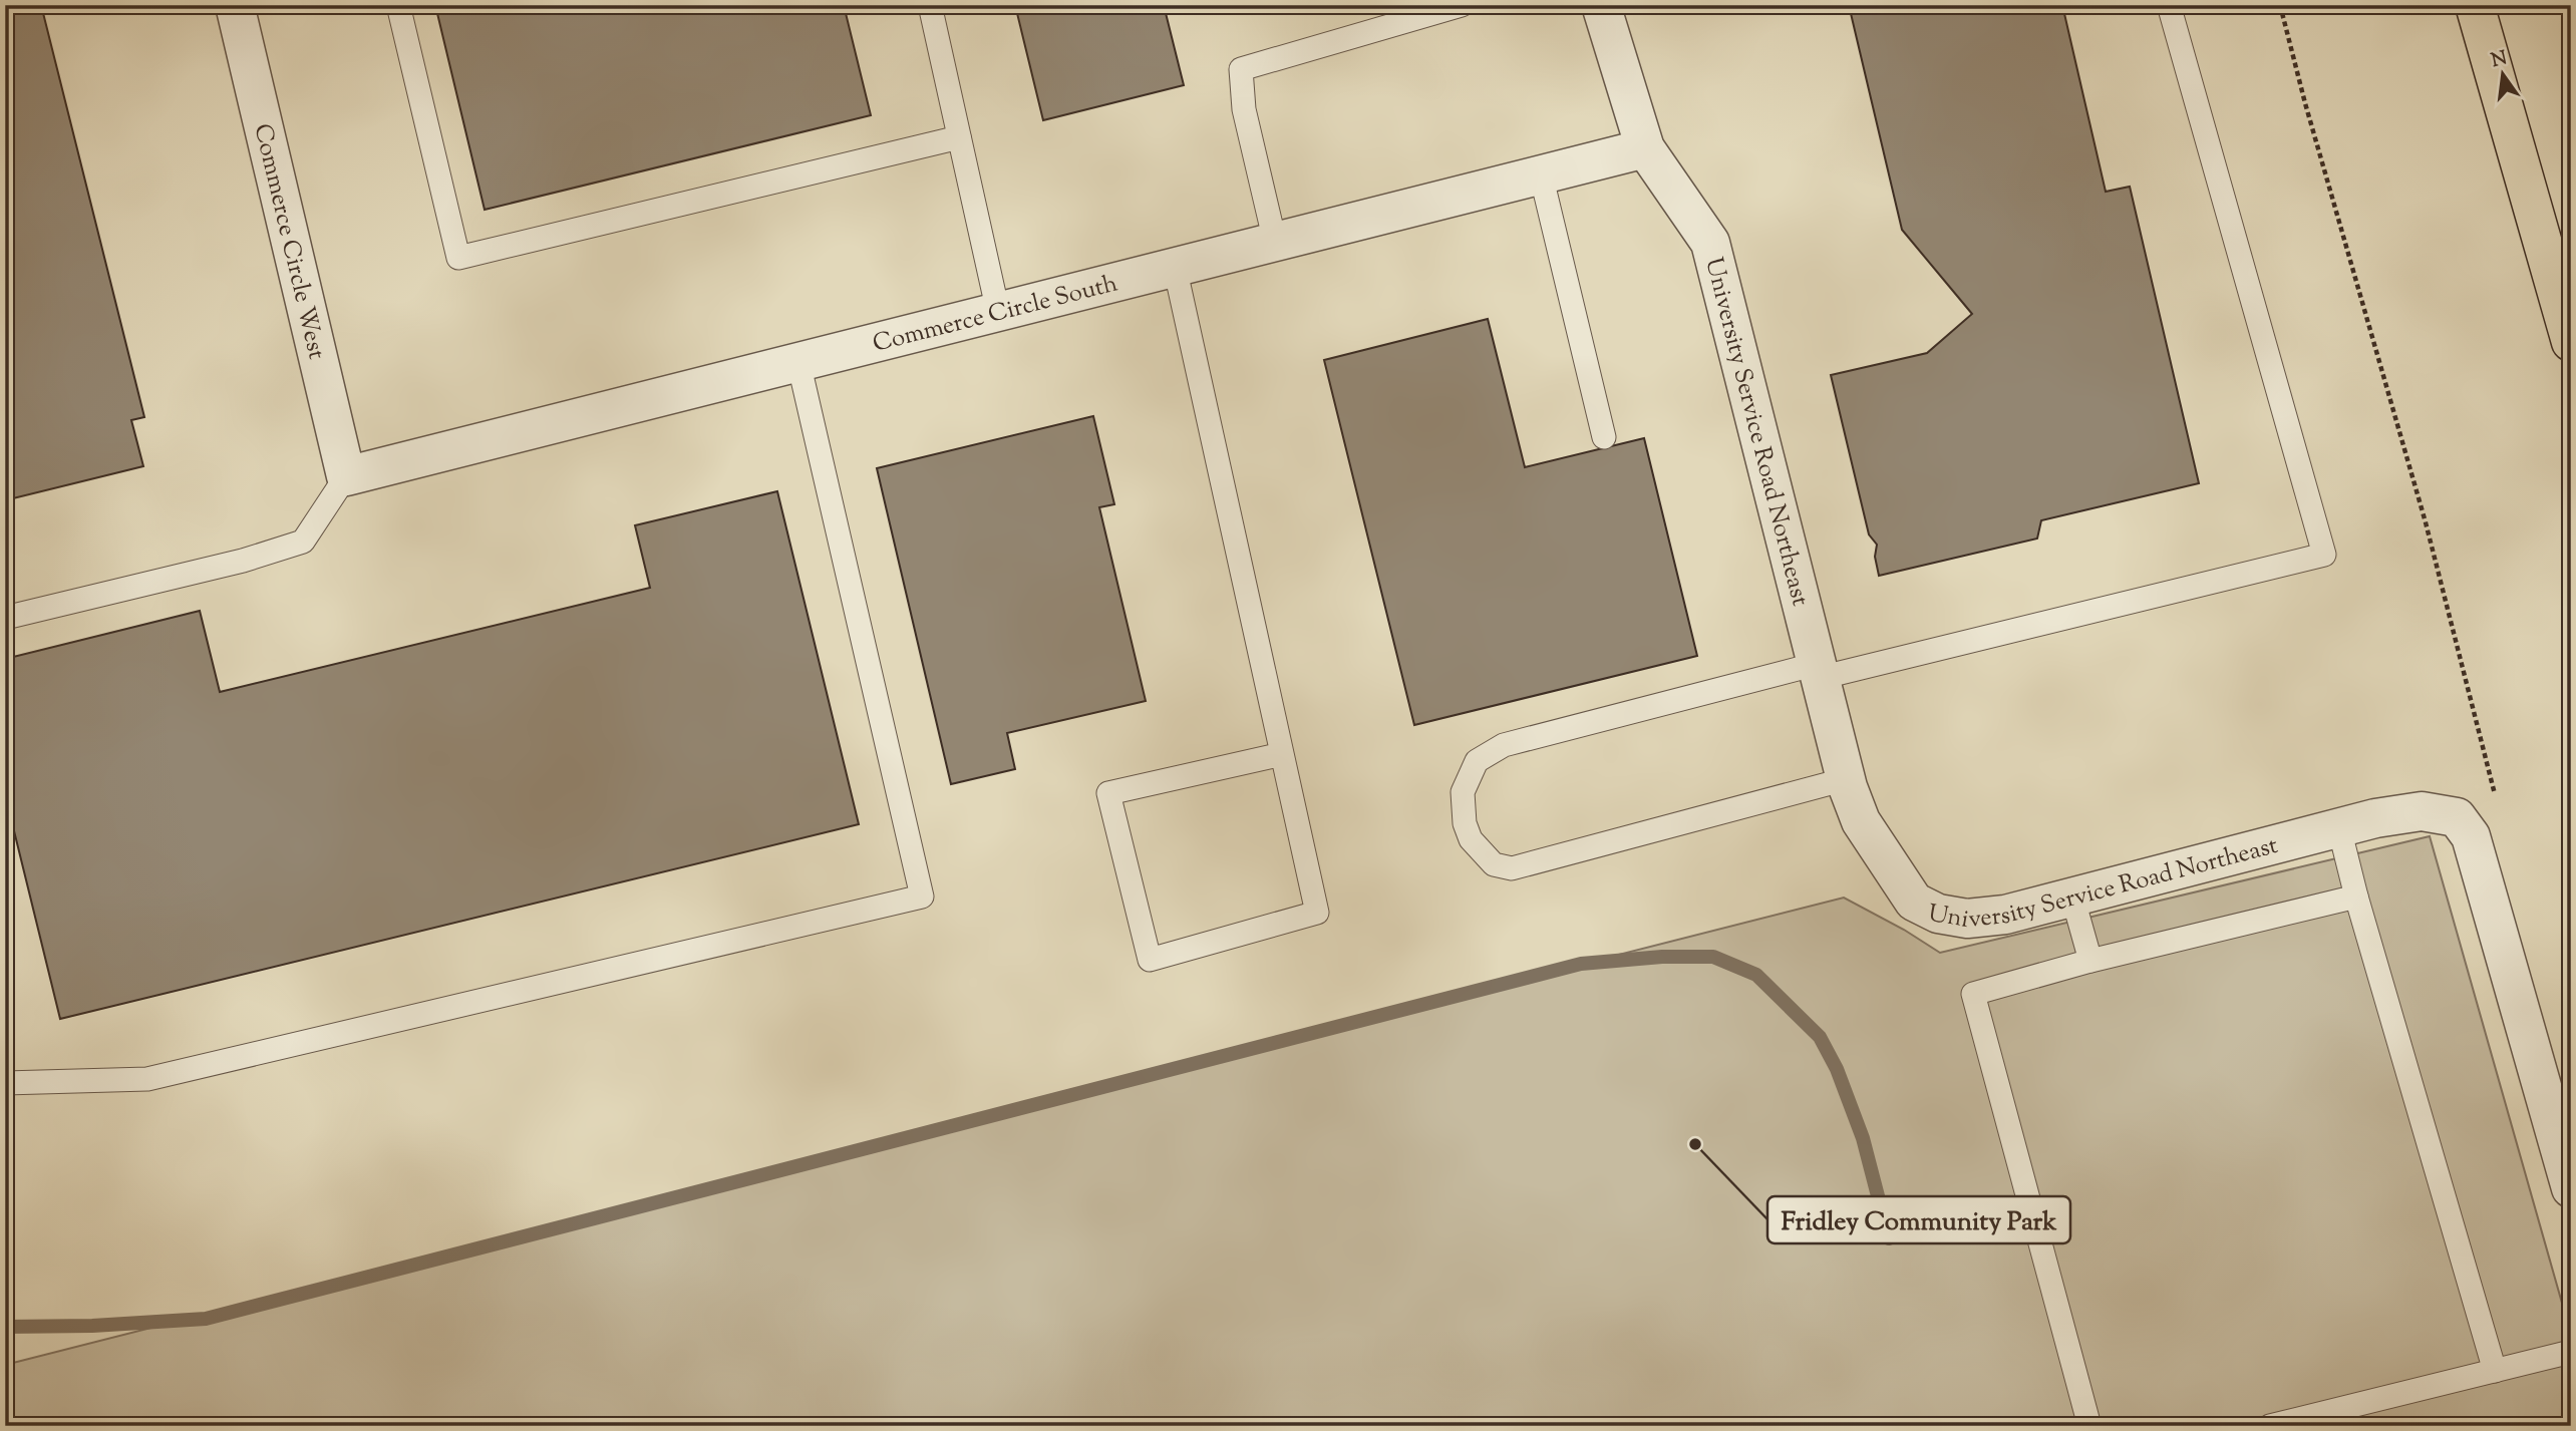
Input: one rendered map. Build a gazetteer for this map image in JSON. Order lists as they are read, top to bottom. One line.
{"streets":{"street":["Commerce Circle West","Commerce Circle South","University Service Road Northeast"]},"crossings":[["Commerce Circle West","Commerce Circle South"],["Commerce Circle South","University Service Road Northeast"]],"places":["Fridley Community Park"],"north":"top"}
